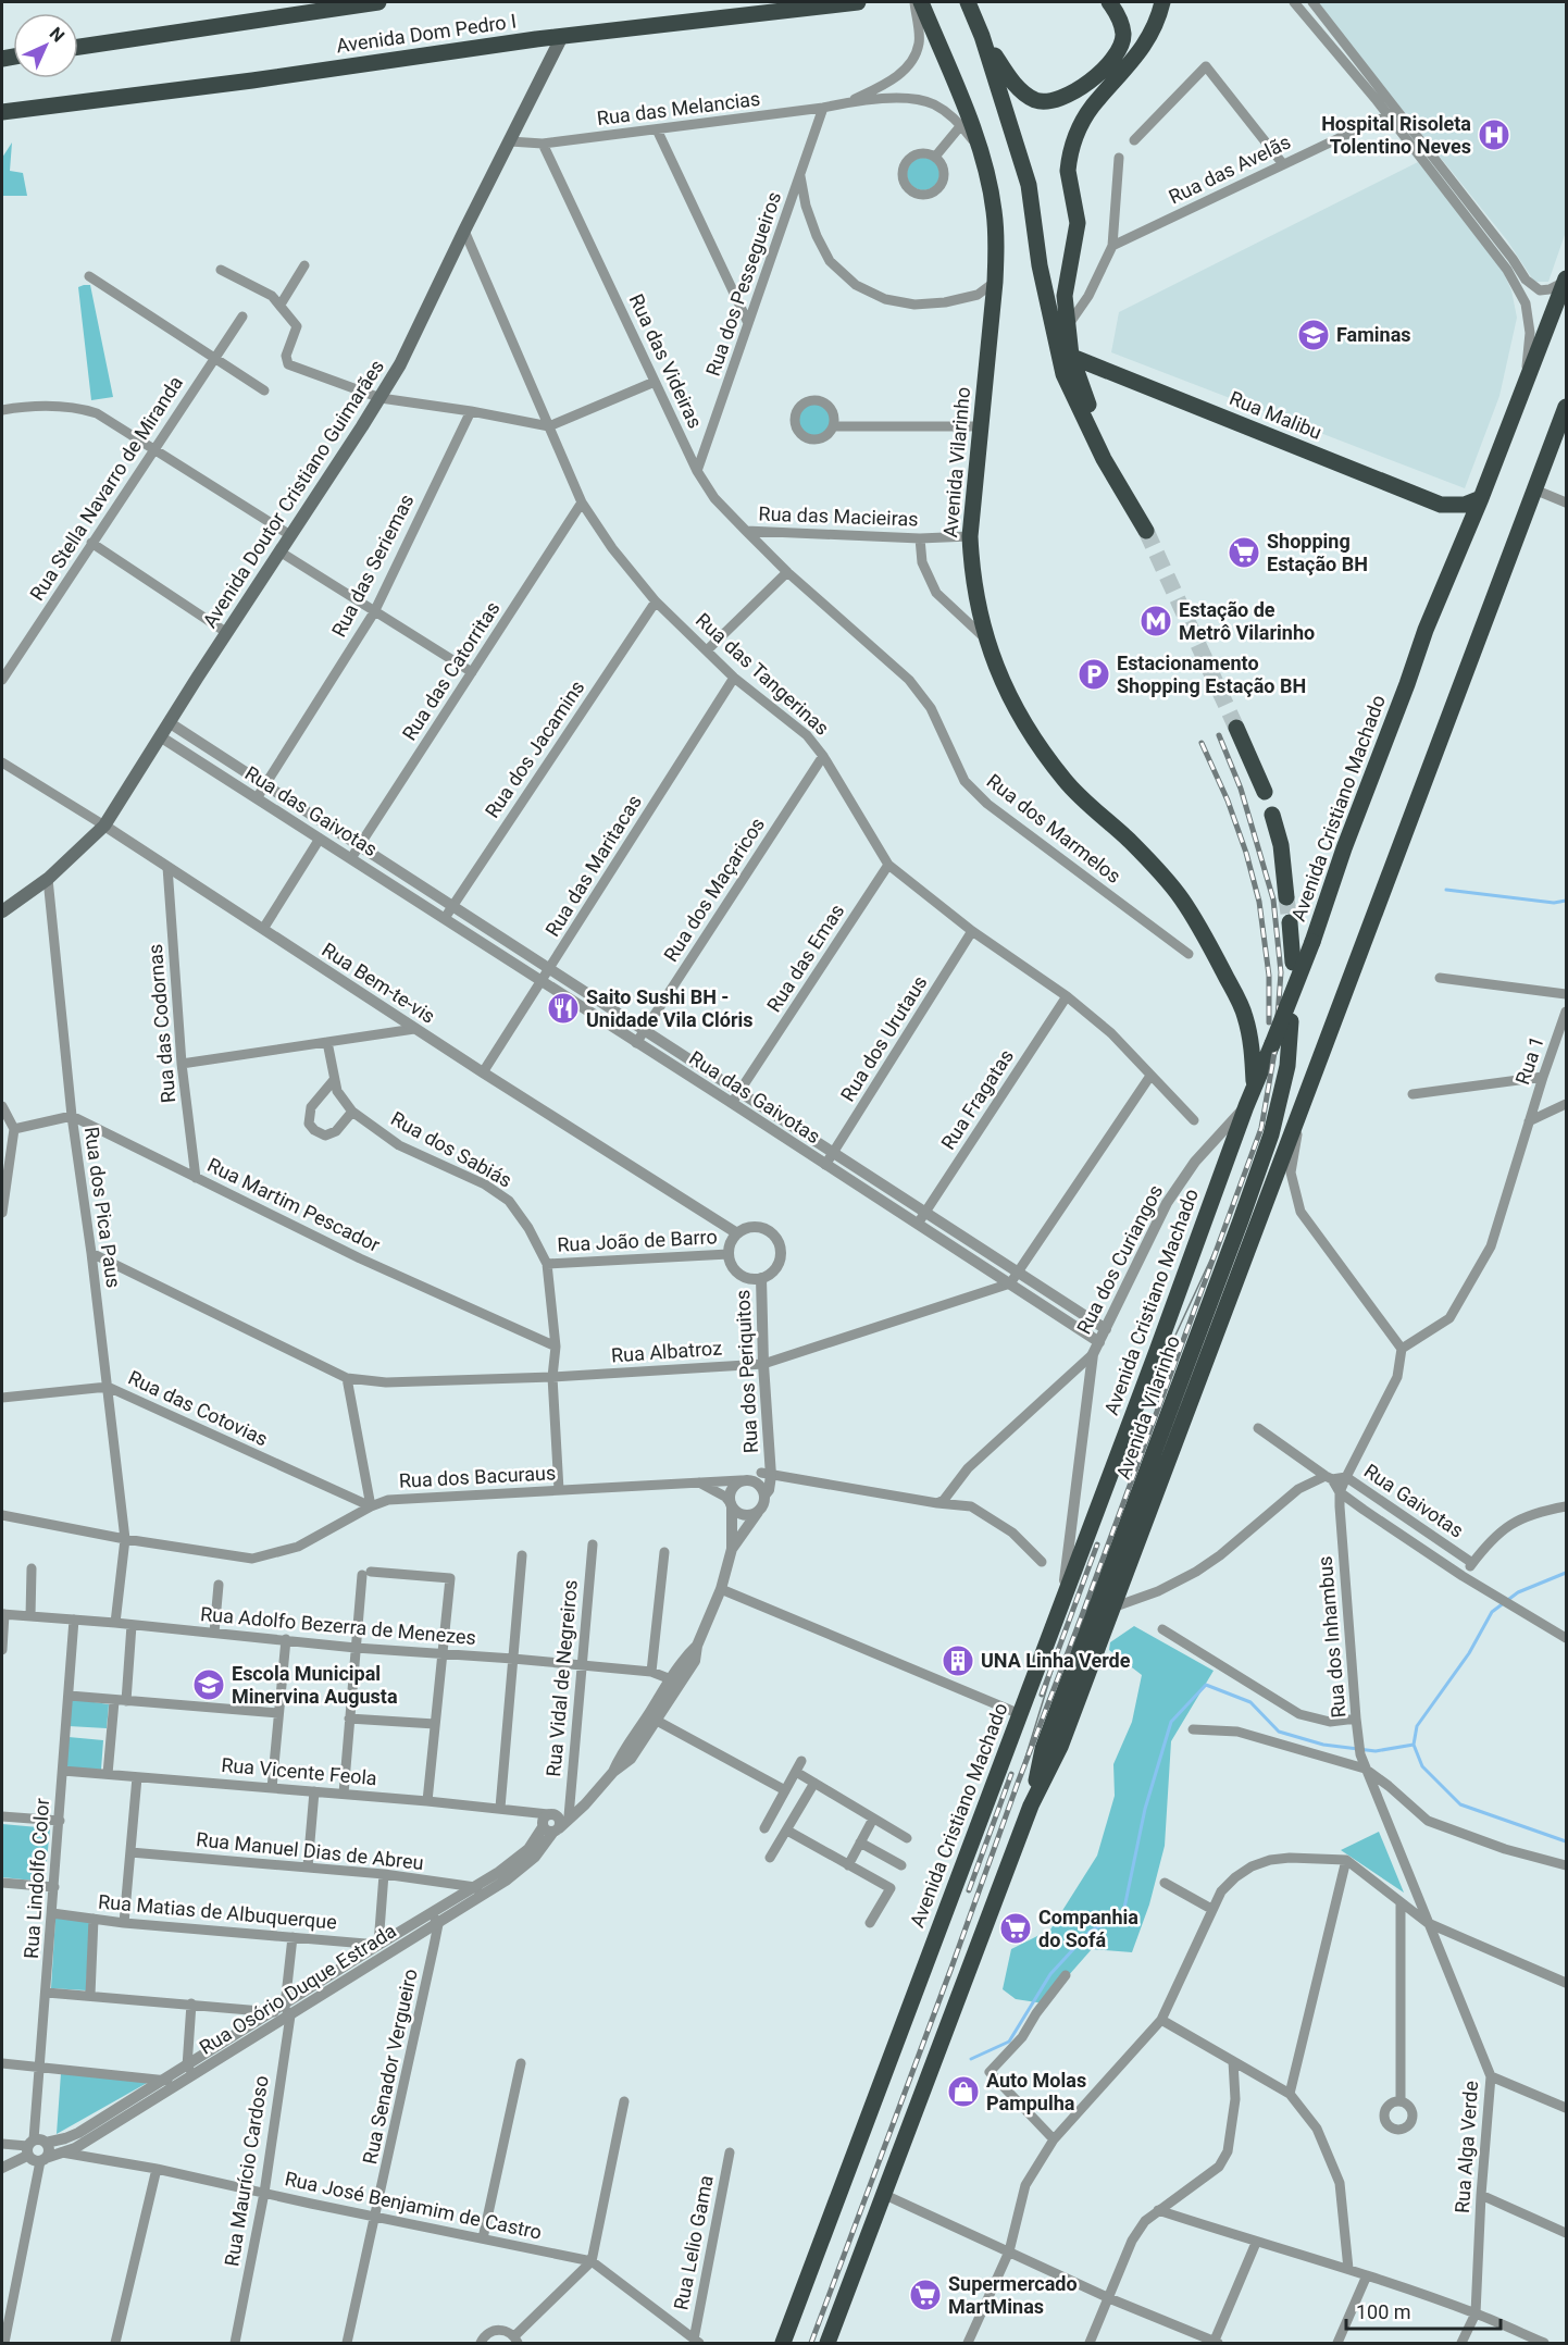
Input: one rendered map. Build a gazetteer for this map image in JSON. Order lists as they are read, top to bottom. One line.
{"streets":{"highway":["Avenida Dom Pedro I","Rua Malibu","Avenida Vilarinho","Avenida Cristiano Machado"],"main road":["Avenida Doutor Cristiano Guimarães"],"street":["Rua das Melancias","Rua das Avelãs","Rua dos Pessegueiros","Rua das Videiras","Rua Stella Navarro de Miranda","Rua das Macieiras","Rua das Seriemas","Rua das Catorritas","Rua das Tangerinas","Rua dos Jacamins","Rua das Gaivotas","Rua dos Marmelos","Rua das Maritacas","Rua dos Maçaricos","Rua das Emas","Rua Bem-te-vis","Rua das Codornas","Rua dos Urutaus","Rua 1","Rua Fragatas","Rua dos Sabiás","Rua Martim Pescador","Rua dos Pica Paus","Rua João de Barro","Rua dos Curiangos","Rua Albatroz","Rua dos Periquitos","Rua das Cotovias","Rua dos Bacuraus","Rua Gaivotas","Rua Adolfo Bezerra de Menezes","Rua dos Inhambus","Rua Vidal de Negreiros","Rua Vicente Feola","Rua Manuel Dias de Abreu","Rua Lindolfo Color","Rua Matias de Albuquerque","Rua Osório Duque Estrada","Rua Senador Vergueiro","Rua Alga Verde","Rua Maurício Cardoso","Rua José Benjamim de Castro","Rua Lelio Gama"]},"crossings":[["Avenida Dom Pedro I","Avenida Doutor Cristiano Guimarães"],["Rua das Melancias","Rua dos Pessegueiros"],["Rua das Melancias","Rua das Videiras"],["Rua das Melancias","Avenida Vilarinho"],["Rua das Melancias","Avenida Doutor Cristiano Guimarães"],["Rua dos Pessegueiros","Rua das Videiras"],["Rua das Videiras","Rua das Macieiras"],["Rua das Videiras","Rua dos Marmelos"],["Rua Malibu","Avenida Cristiano Machado"],["Avenida Vilarinho","Rua das Macieiras"],["Avenida Vilarinho","Avenida Cristiano Machado"],["Avenida Doutor Cristiano Guimarães","Rua das Tangerinas"],["Avenida Doutor Cristiano Guimarães","Rua das Gaivotas"],["Avenida Doutor Cristiano Guimarães","Rua Bem-te-vis"],["Avenida Doutor Cristiano Guimarães","Rua dos Pica Paus"],["Rua das Seriemas","Rua das Gaivotas"],["Rua das Catorritas","Rua das Tangerinas"],["Rua das Catorritas","Rua das Gaivotas"],["Rua das Tangerinas","Rua dos Jacamins"],["Rua das Tangerinas","Rua das Maritacas"],["Rua das Tangerinas","Rua dos Maçaricos"],["Rua das Tangerinas","Rua das Emas"],["Rua das Tangerinas","Rua dos Urutaus"],["Rua das Tangerinas","Rua Fragatas"],["Rua dos Jacamins","Rua das Gaivotas"],["Avenida Cristiano Machado","Rua dos Curiangos"],["Rua das Gaivotas","Rua das Maritacas"],["Rua das Gaivotas","Rua dos Maçaricos"],["Rua das Gaivotas","Rua das Emas"],["Rua das Gaivotas","Rua dos Urutaus"],["Rua das Gaivotas","Rua Fragatas"],["Rua das Gaivotas","Rua dos Curiangos"],["Rua das Gaivotas","Rua Albatroz"],["Rua das Maritacas","Rua Bem-te-vis"],["Rua Bem-te-vis","Rua das Codornas"],["Rua Bem-te-vis","Rua João de Barro"],["Rua Bem-te-vis","Rua dos Periquitos"],["Rua das Codornas","Rua Martim Pescador"],["Rua 1","Rua dos Inhambus"],["Rua dos Sabiás","Rua Martim Pescador"],["Rua dos Sabiás","Rua João de Barro"],["Rua dos Sabiás","Rua Albatroz"],["Rua dos Sabiás","Rua dos Bacuraus"],["Rua Martim Pescador","Rua dos Pica Paus"],["Rua dos Pica Paus","Rua Albatroz"],["Rua dos Pica Paus","Rua das Cotovias"],["Rua dos Pica Paus","Rua dos Bacuraus"],["Rua dos Pica Paus","Rua Adolfo Bezerra de Menezes"],["Rua João de Barro","Rua dos Periquitos"],["Rua dos Curiangos","Rua dos Bacuraus"],["Rua Albatroz","Rua dos Periquitos"],["Rua dos Periquitos","Rua dos Bacuraus"],["Rua dos Periquitos","Rua Osório Duque Estrada"],["Rua das Cotovias","Rua dos Bacuraus"],["Rua dos Bacuraus","Rua Osório Duque Estrada"],["Rua Gaivotas","Rua dos Inhambus"],["Rua Adolfo Bezerra de Menezes","Rua Vidal de Negreiros"],["Rua Adolfo Bezerra de Menezes","Rua Lindolfo Color"],["Rua Adolfo Bezerra de Menezes","Rua Osório Duque Estrada"],["Rua dos Inhambus","Rua Alga Verde"],["Rua Vidal de Negreiros","Rua Osório Duque Estrada"],["Rua Vicente Feola","Rua Lindolfo Color"],["Rua Vicente Feola","Rua Osório Duque Estrada"],["Rua Manuel Dias de Abreu","Rua Osório Duque Estrada"],["Rua Lindolfo Color","Rua Matias de Albuquerque"],["Rua Lindolfo Color","Rua Osório Duque Estrada"],["Rua Matias de Albuquerque","Rua Osório Duque Estrada"],["Rua Matias de Albuquerque","Rua Maurício Cardoso"],["Rua Osório Duque Estrada","Rua Senador Vergueiro"],["Rua Osório Duque Estrada","Rua Maurício Cardoso"],["Rua Osório Duque Estrada","Rua José Benjamim de Castro"],["Rua Senador Vergueiro","Rua José Benjamim de Castro"],["Rua Maurício Cardoso","Rua José Benjamim de Castro"],["Rua José Benjamim de Castro","Rua Lelio Gama"]],"places":{"hospital":["Hospital Risoleta Tolentino Neves"],"school or university":["Faminas","Escola Municipal Minervina Augusta"],"supermarket":["Shopping Estação BH","Companhia do Sofá","Supermercado MartMinas"],"metro station":["Estação de Metrô Vilarinho"],"parking":["Estacionamento Shopping Estação BH"],"restaurant":["Saito Sushi BH - Unidade Vila Clóris"],"building":["UNA Linha Verde"],"shop":["Auto Molas Pampulha"]},"scale_bar":"100 m","north":"top right"}
